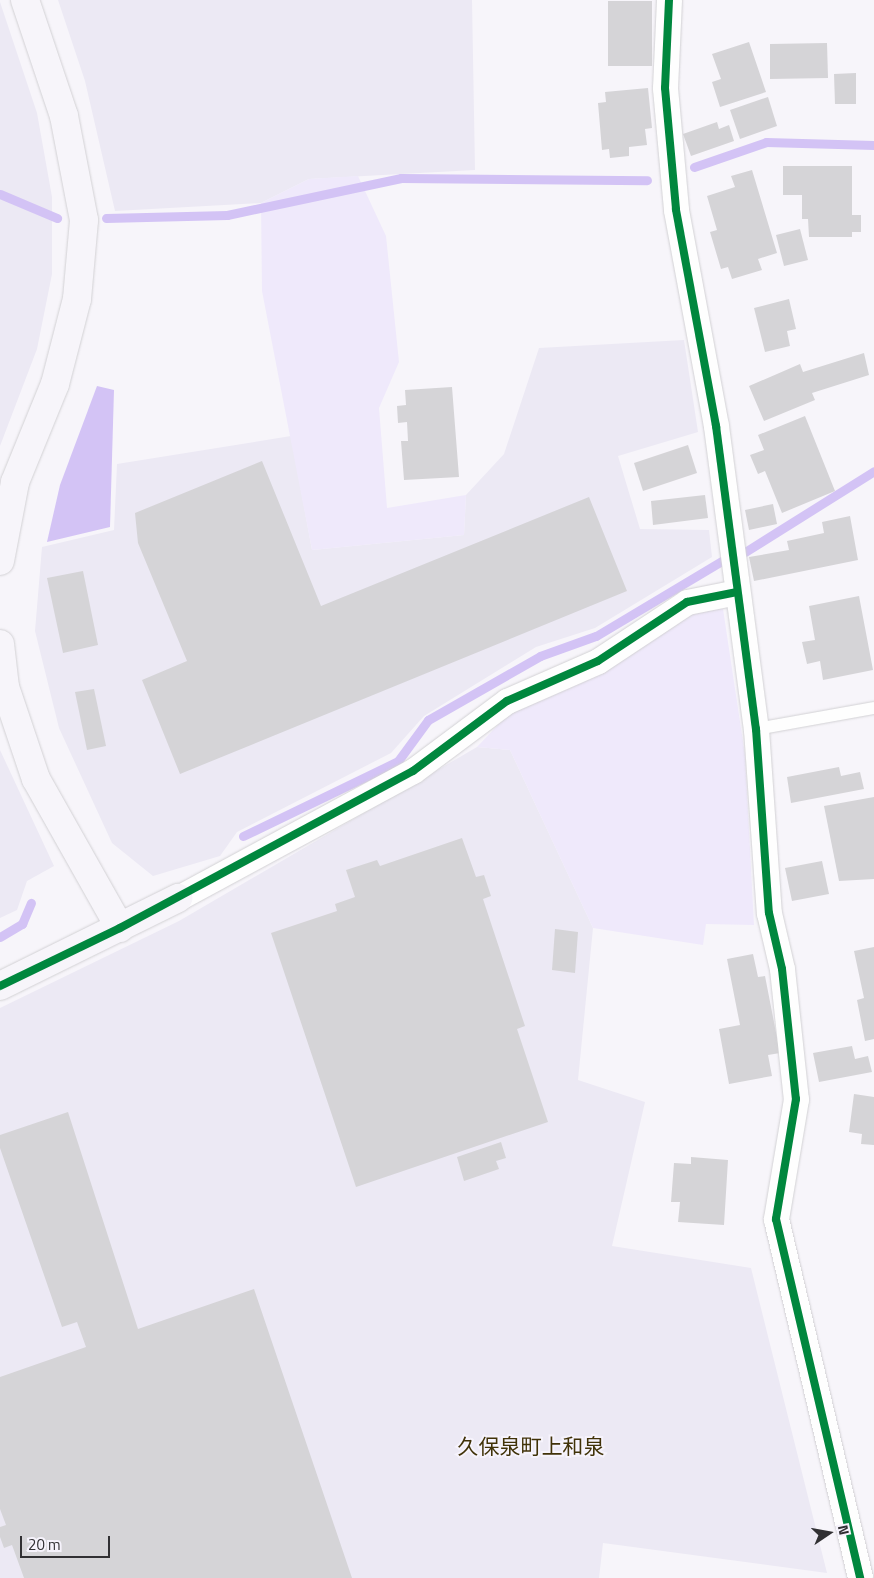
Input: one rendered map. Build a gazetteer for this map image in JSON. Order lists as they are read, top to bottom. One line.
{"districts":["久保泉町上和泉"],"scale_bar":"20 m","north":"right"}
